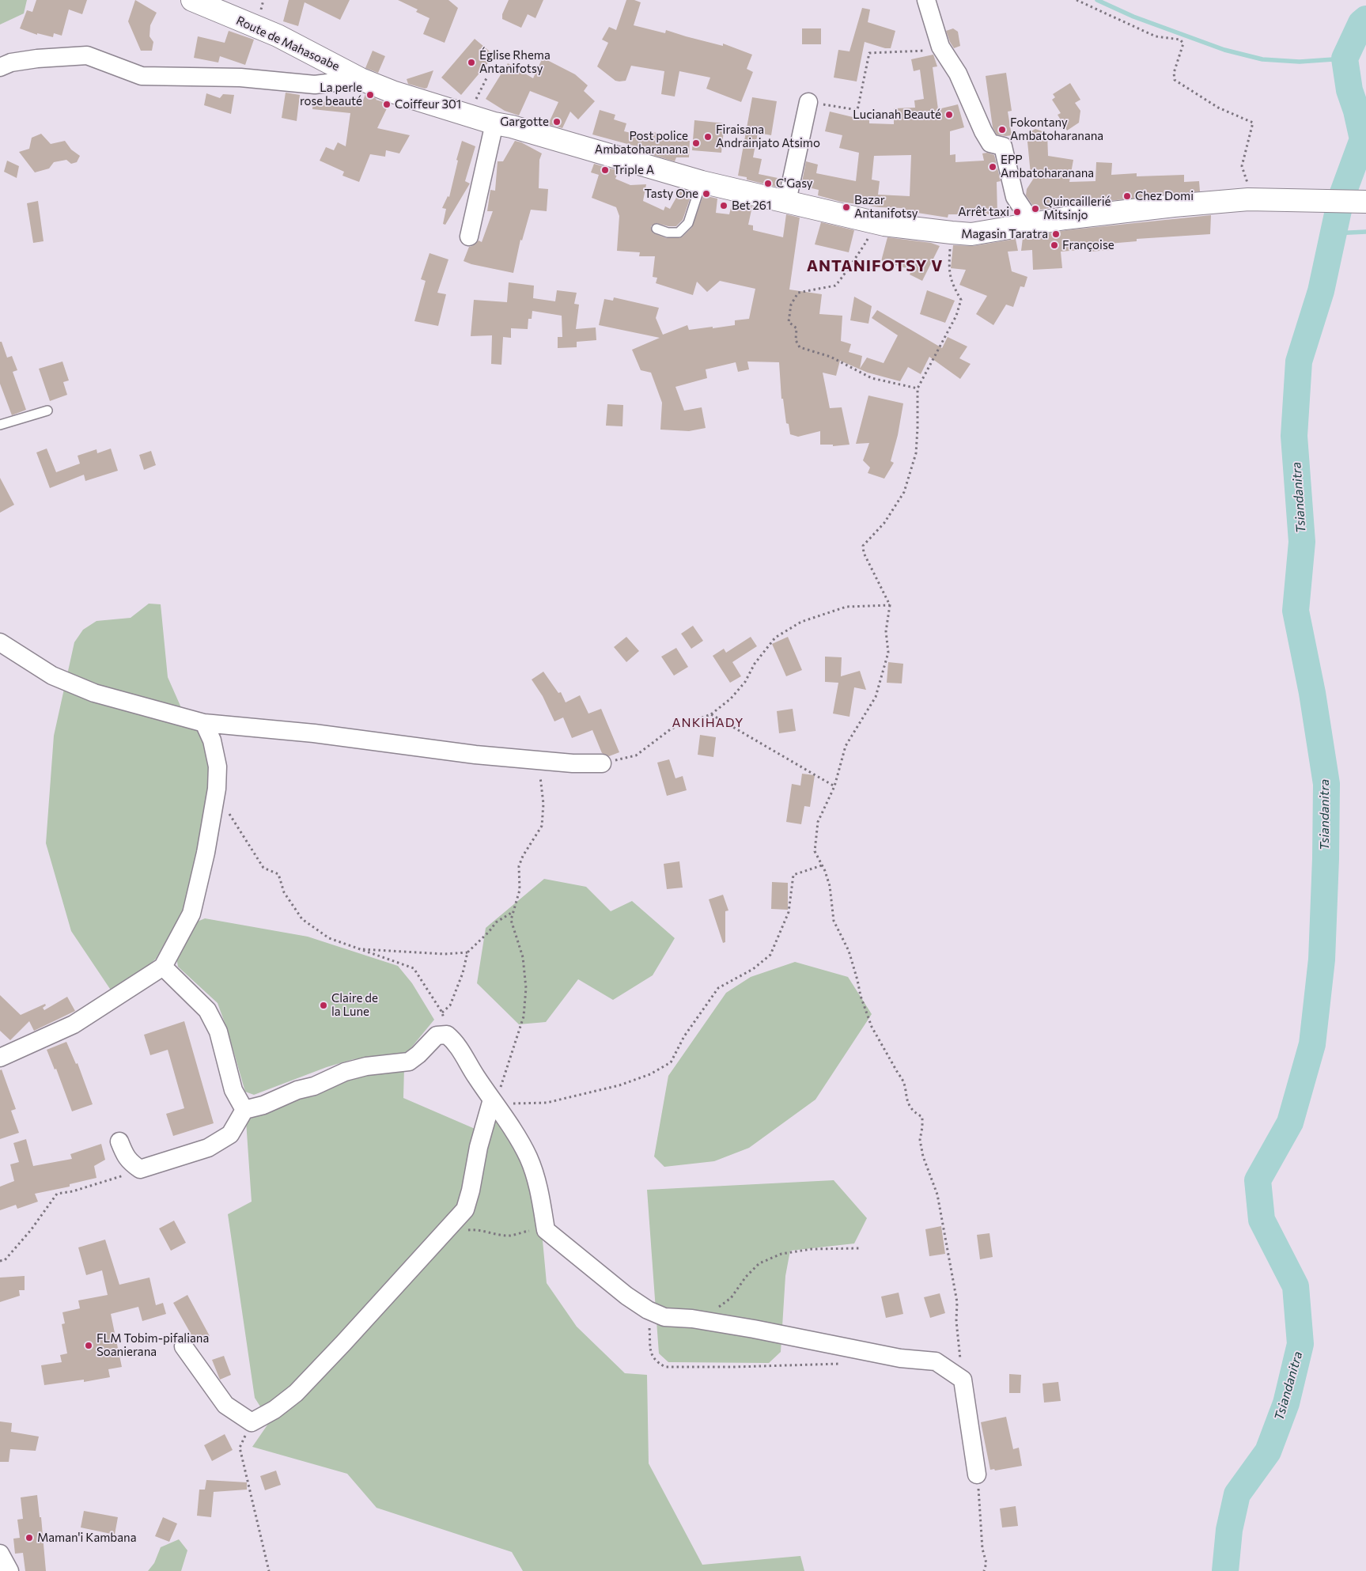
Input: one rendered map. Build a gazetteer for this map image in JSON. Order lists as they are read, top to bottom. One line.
{"streets":{"street":["Route de Mahasoabe"]},"districts":["ANTANIFOTSY V","ANKIHADY"],"water":["Tsiandanitra"],"places":["Église Rhema Antanifotsy","La perle rose beauté","Coiffeur 301","Lucianah Beauté","Gargotte","Fokontany Ambatoharanana","Firaisana Andrainjato Atsimo","Post police Ambatoharanana","EPP Ambatoharanana","Triple A","C'Gasy","Tasty One","Chez Domi","Bet 261","Bazar Antanifotsy","Quincaillerié Mitsinjo","Arrêt taxi","Magasin Taratra","Françoise","Claire de la Lune","FLM Tobim-pifaliana Soanierana","Maman'i Kambana"]}
